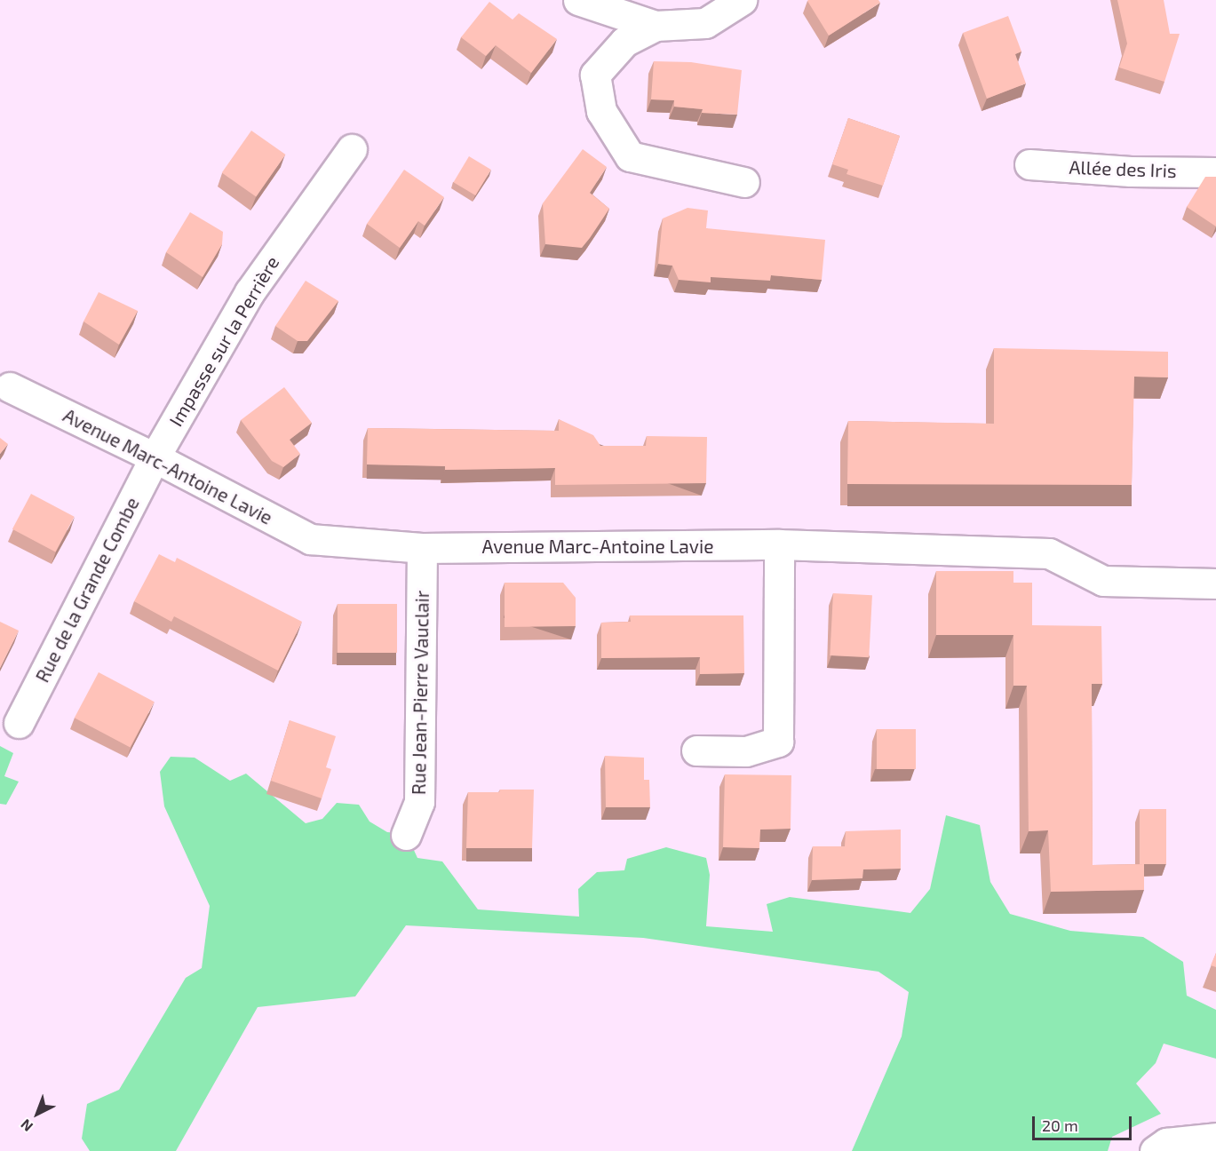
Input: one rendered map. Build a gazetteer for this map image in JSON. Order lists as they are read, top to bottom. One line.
{"streets":{"street":["Allée des Iris","Impasse sur la Perrière","Avenue Marc-Antoine Lavie","Rue de la Grande Combe","Rue Jean-Pierre Vauclair"]},"crossings":[["Impasse sur la Perrière","Avenue Marc-Antoine Lavie"],["Impasse sur la Perrière","Rue de la Grande Combe"],["Avenue Marc-Antoine Lavie","Rue de la Grande Combe"],["Avenue Marc-Antoine Lavie","Rue Jean-Pierre Vauclair"]],"scale_bar":"20 m","north":"bottom left"}
